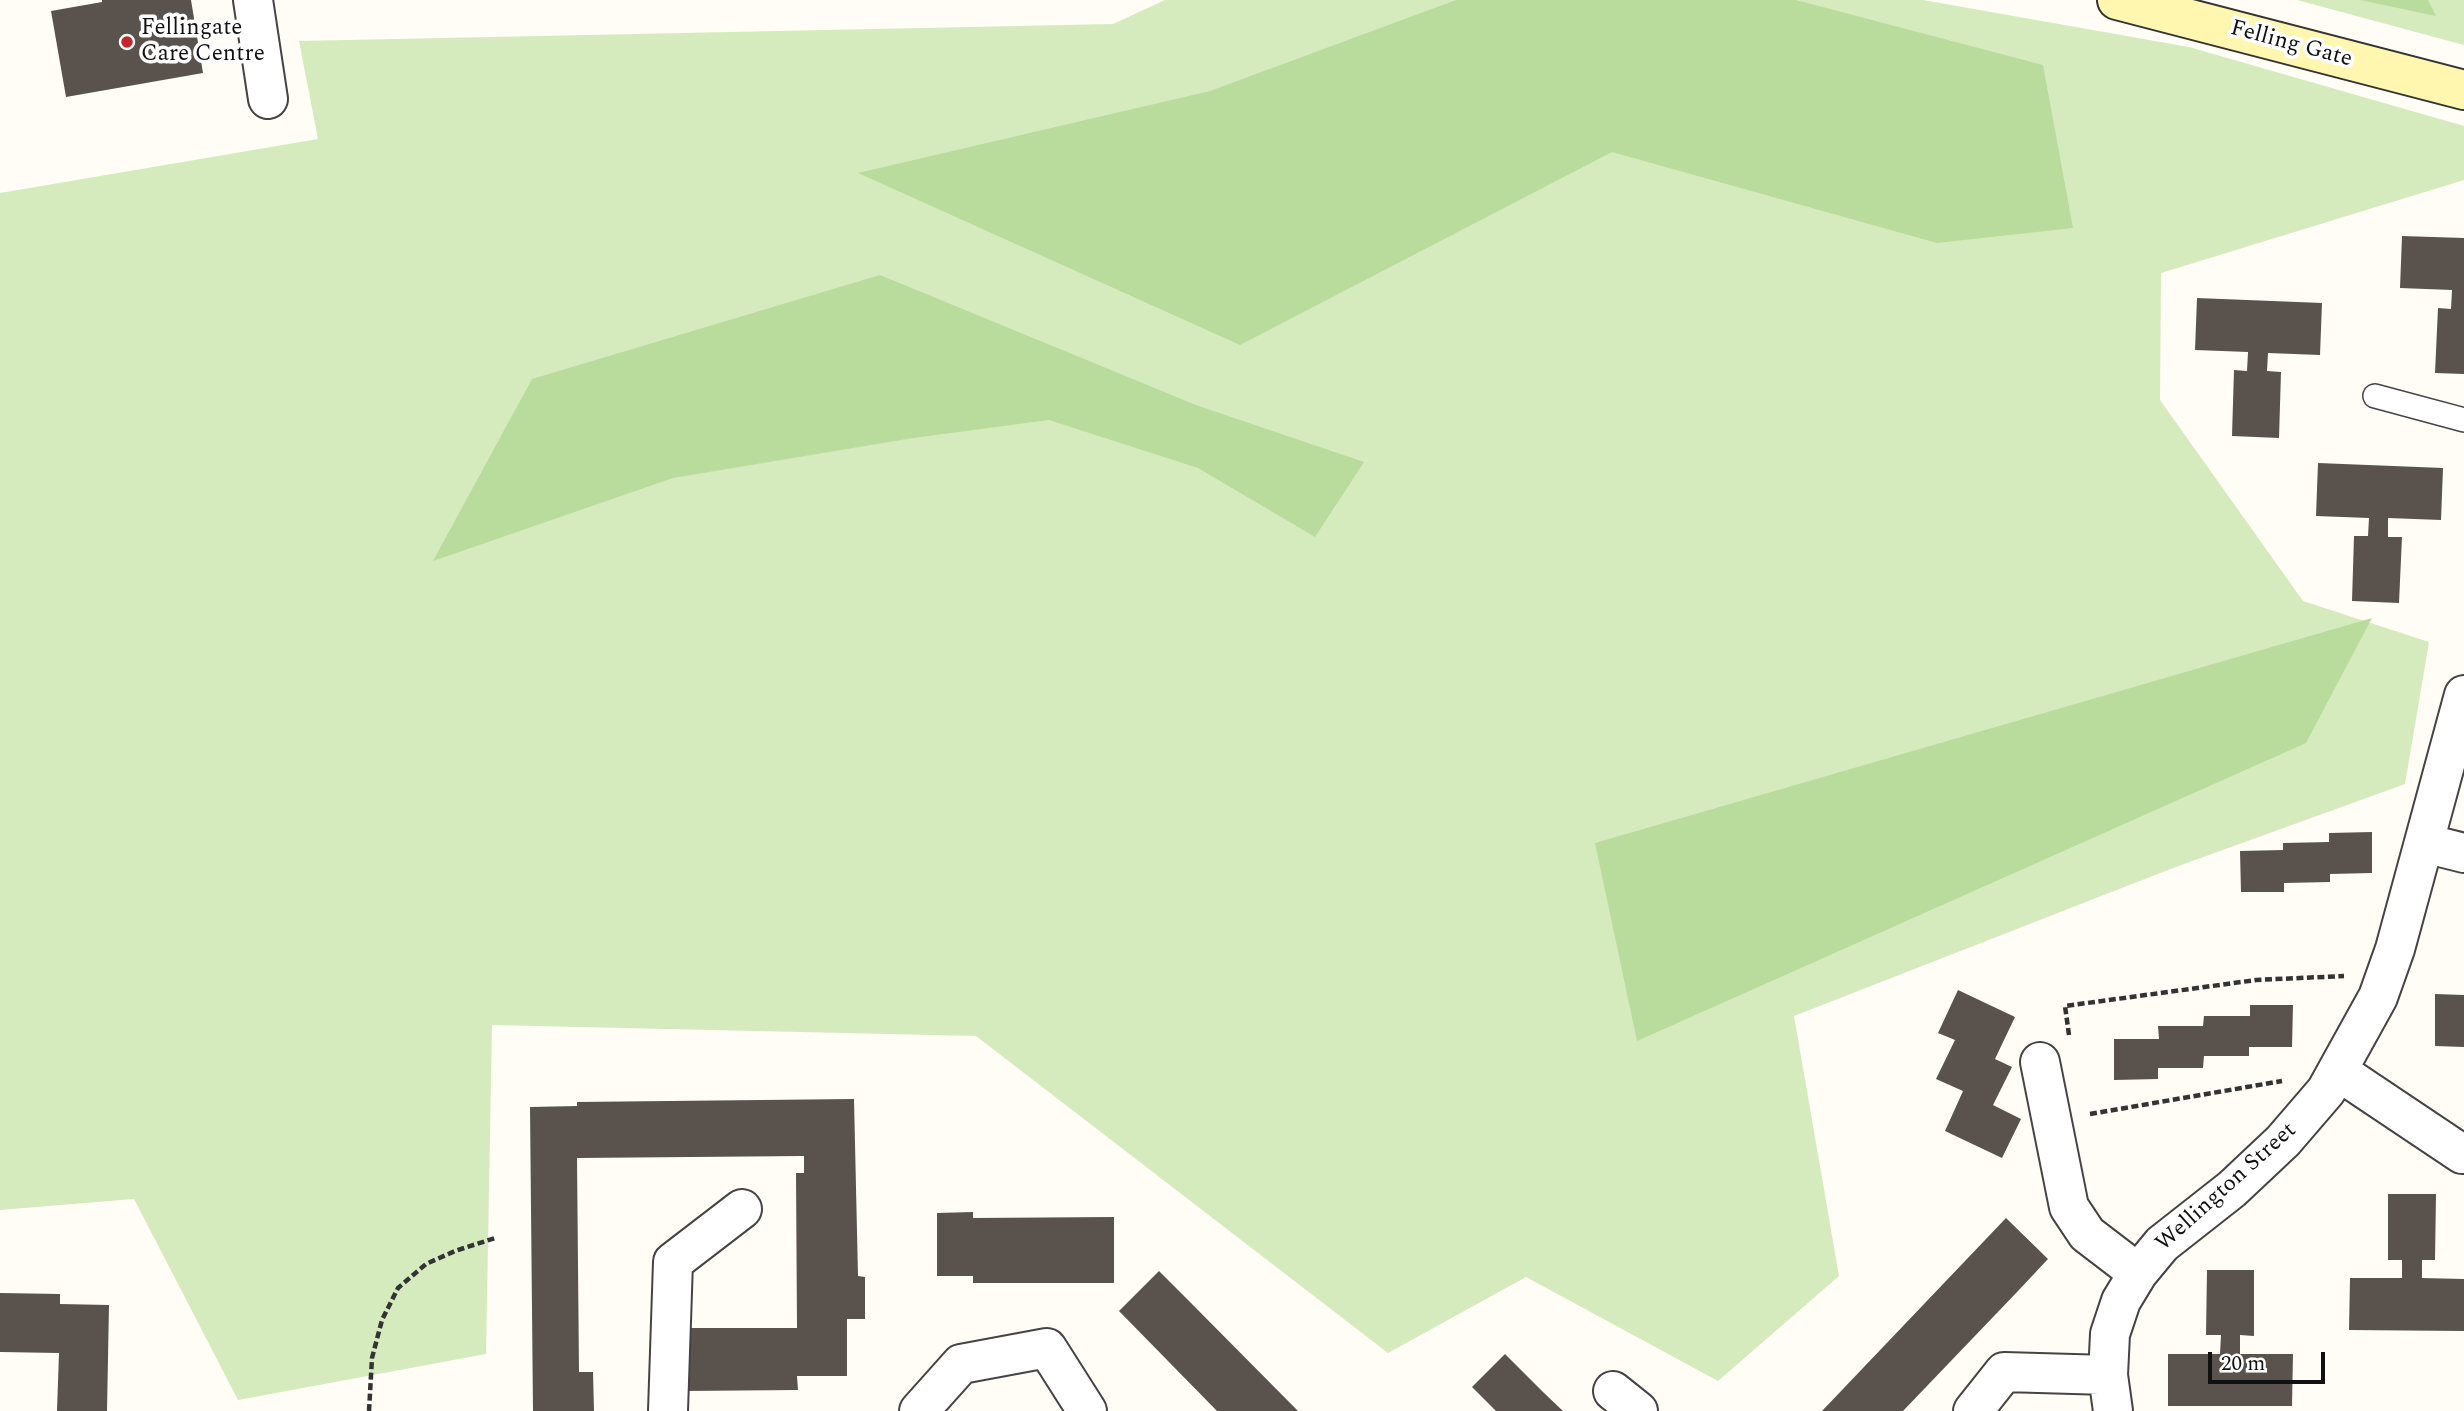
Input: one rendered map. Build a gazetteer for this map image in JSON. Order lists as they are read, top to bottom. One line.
{"streets":{"street":["Felling Gate","Wellington Street"]},"places":["Fellingate Care Centre"],"scale_bar":"20 m"}
